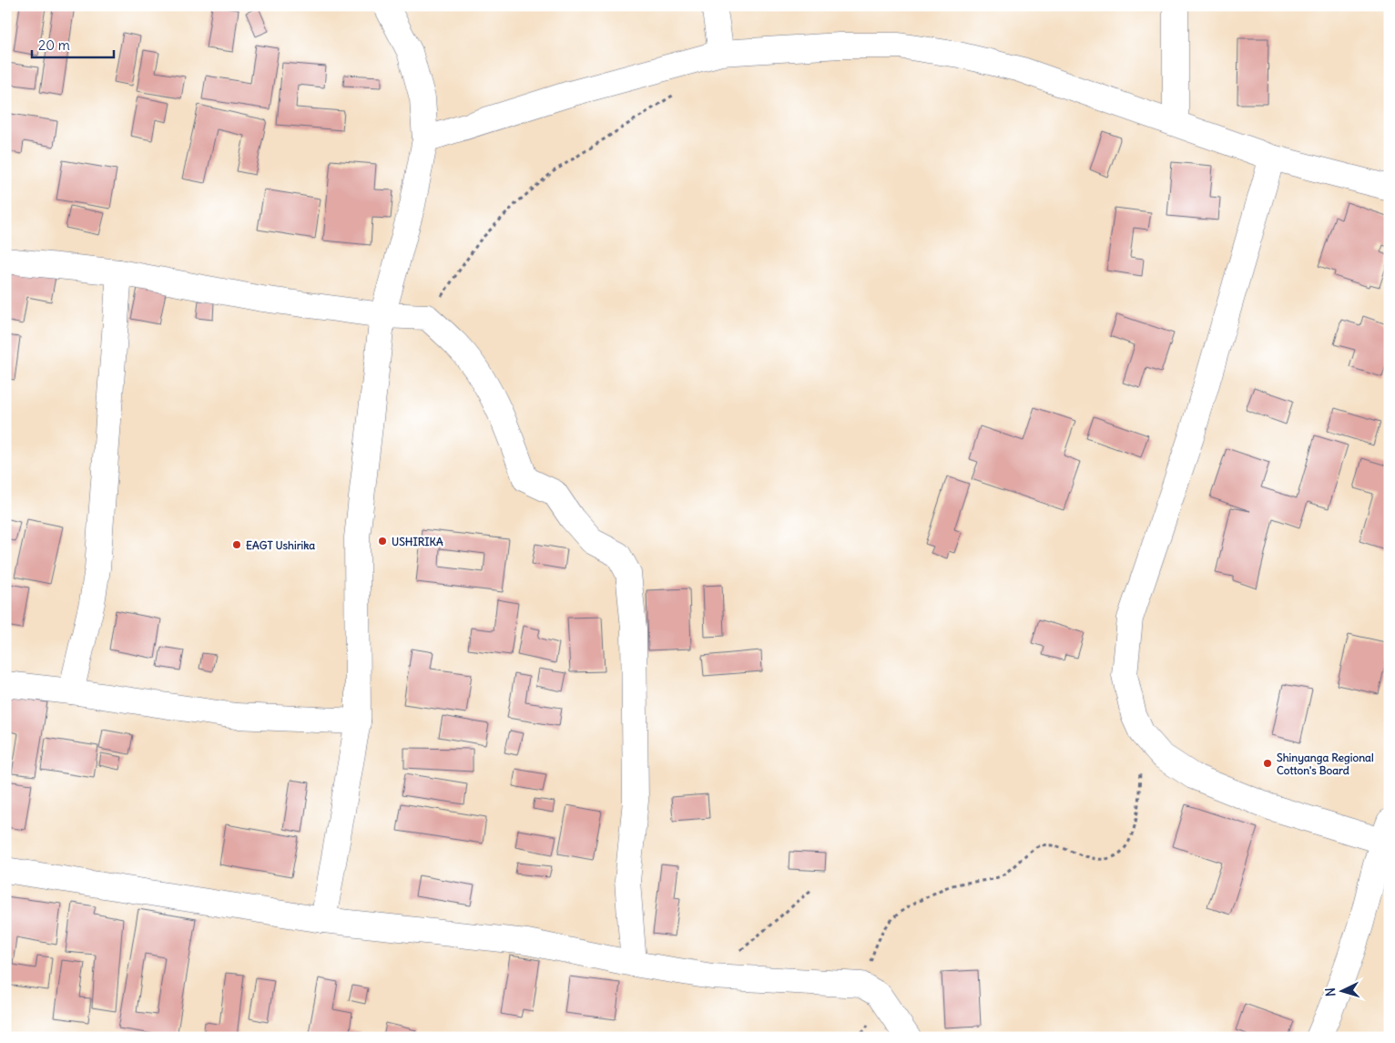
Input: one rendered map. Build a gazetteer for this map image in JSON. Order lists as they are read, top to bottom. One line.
{"places":["USHIRIKA","EAGT Ushirika","Shinyanga Regional Cotton's Board"],"scale_bar":"20 m","north":"left"}
